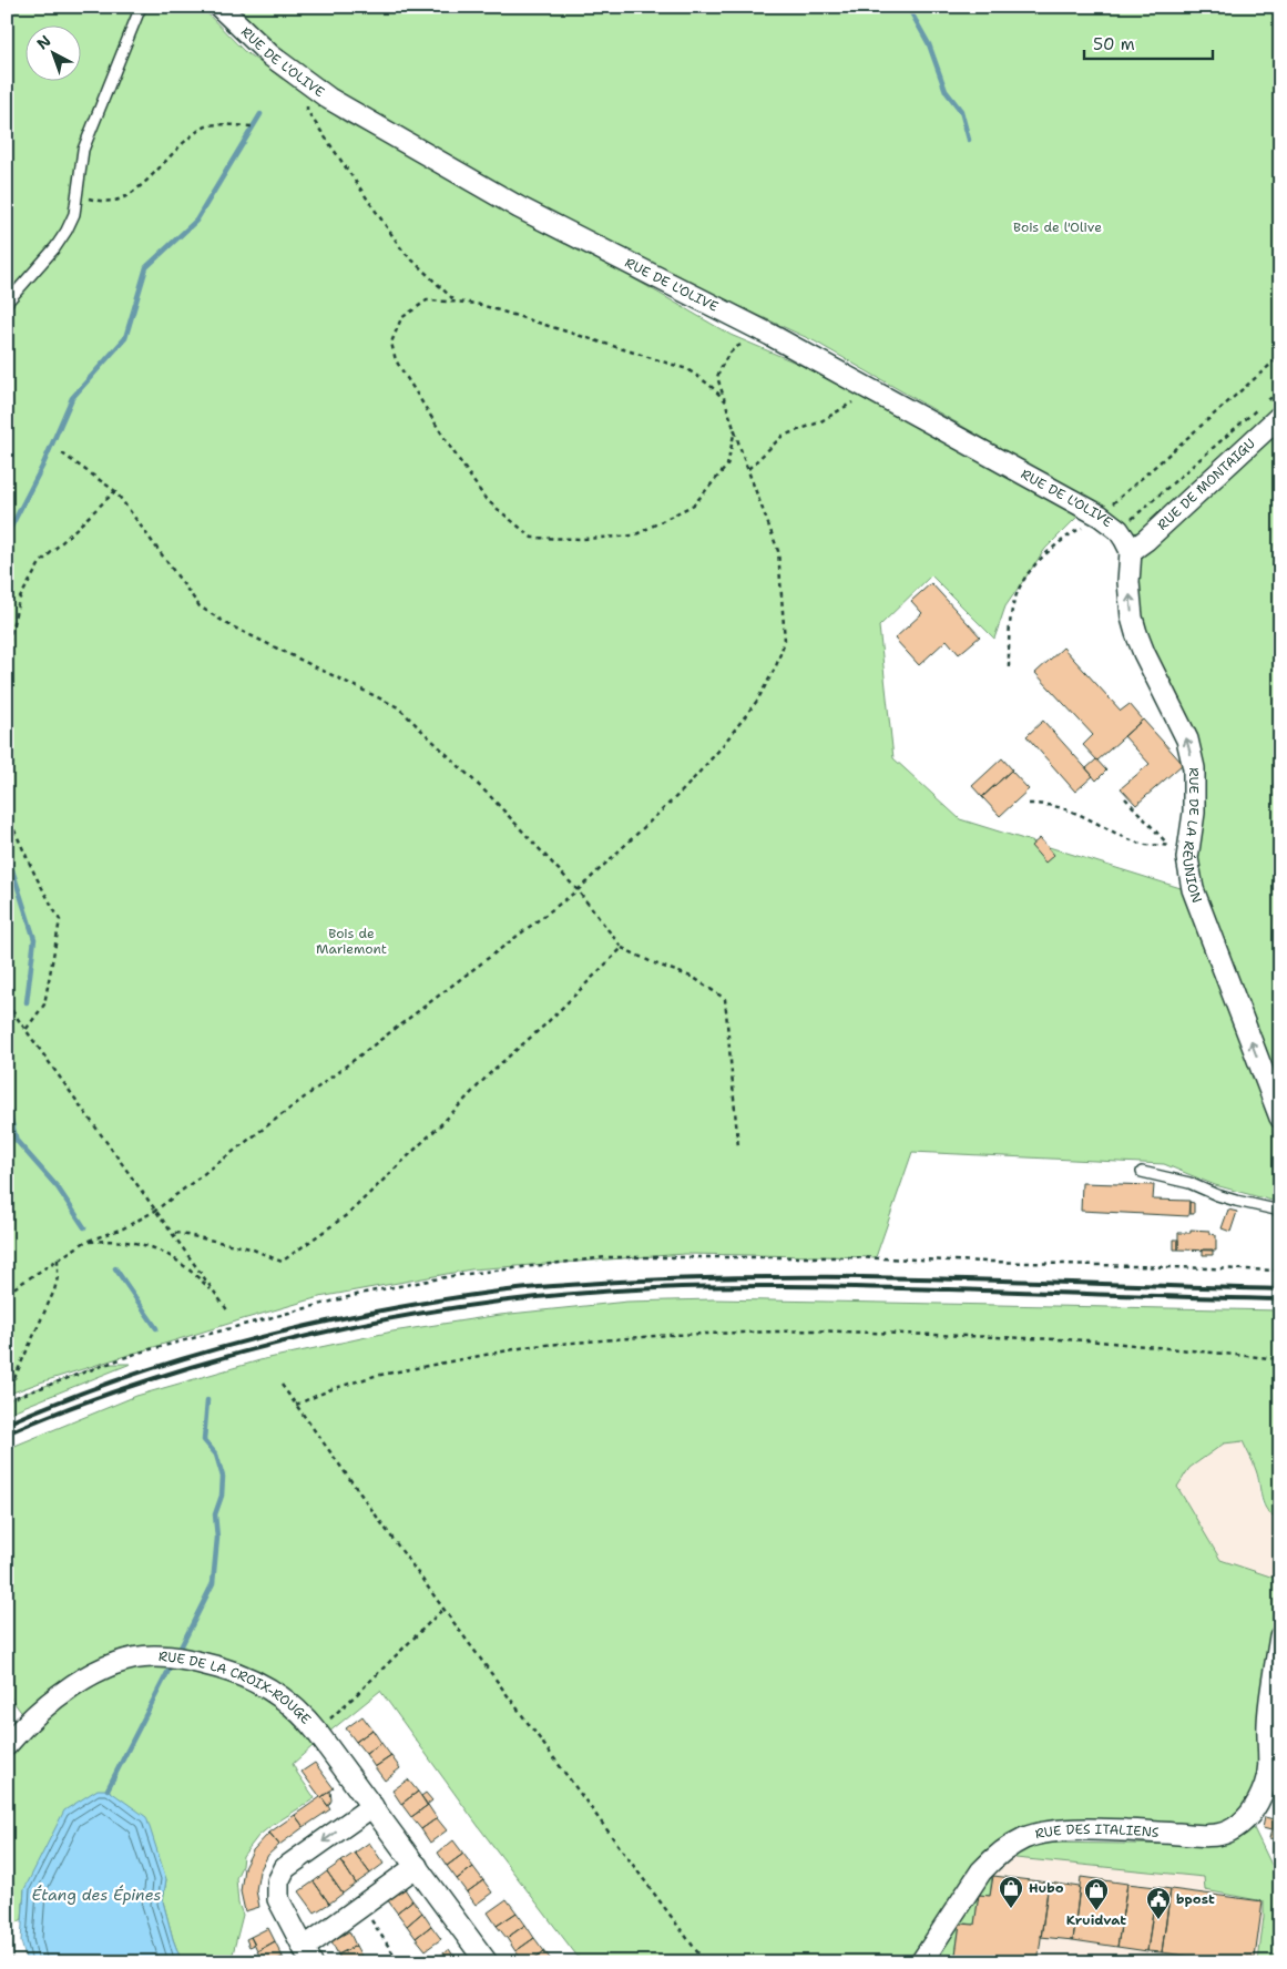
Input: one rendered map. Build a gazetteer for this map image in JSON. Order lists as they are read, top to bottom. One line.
{"streets":{"street":["RUE DE L'OLIVE","RUE DE MONTAIGU","RUE DE LA RÉUNION","RUE DE LA CROIX-ROUGE","RUE DES ITALIENS"]},"crossings":[["RUE DE L'OLIVE","RUE DE MONTAIGU"],["RUE DE L'OLIVE","RUE DE LA RÉUNION"],["RUE DE MONTAIGU","RUE DE LA RÉUNION"]],"one_way":["RUE DE LA RÉUNION"],"water":["Étang des Épines"],"parks":["Bois de l'Olive","Bois de Mariemont"],"places":{"shop":["Hubo","Kruidvat"],"public building":["bpost"]},"scale_bar":"50 m","north":"top left"}
